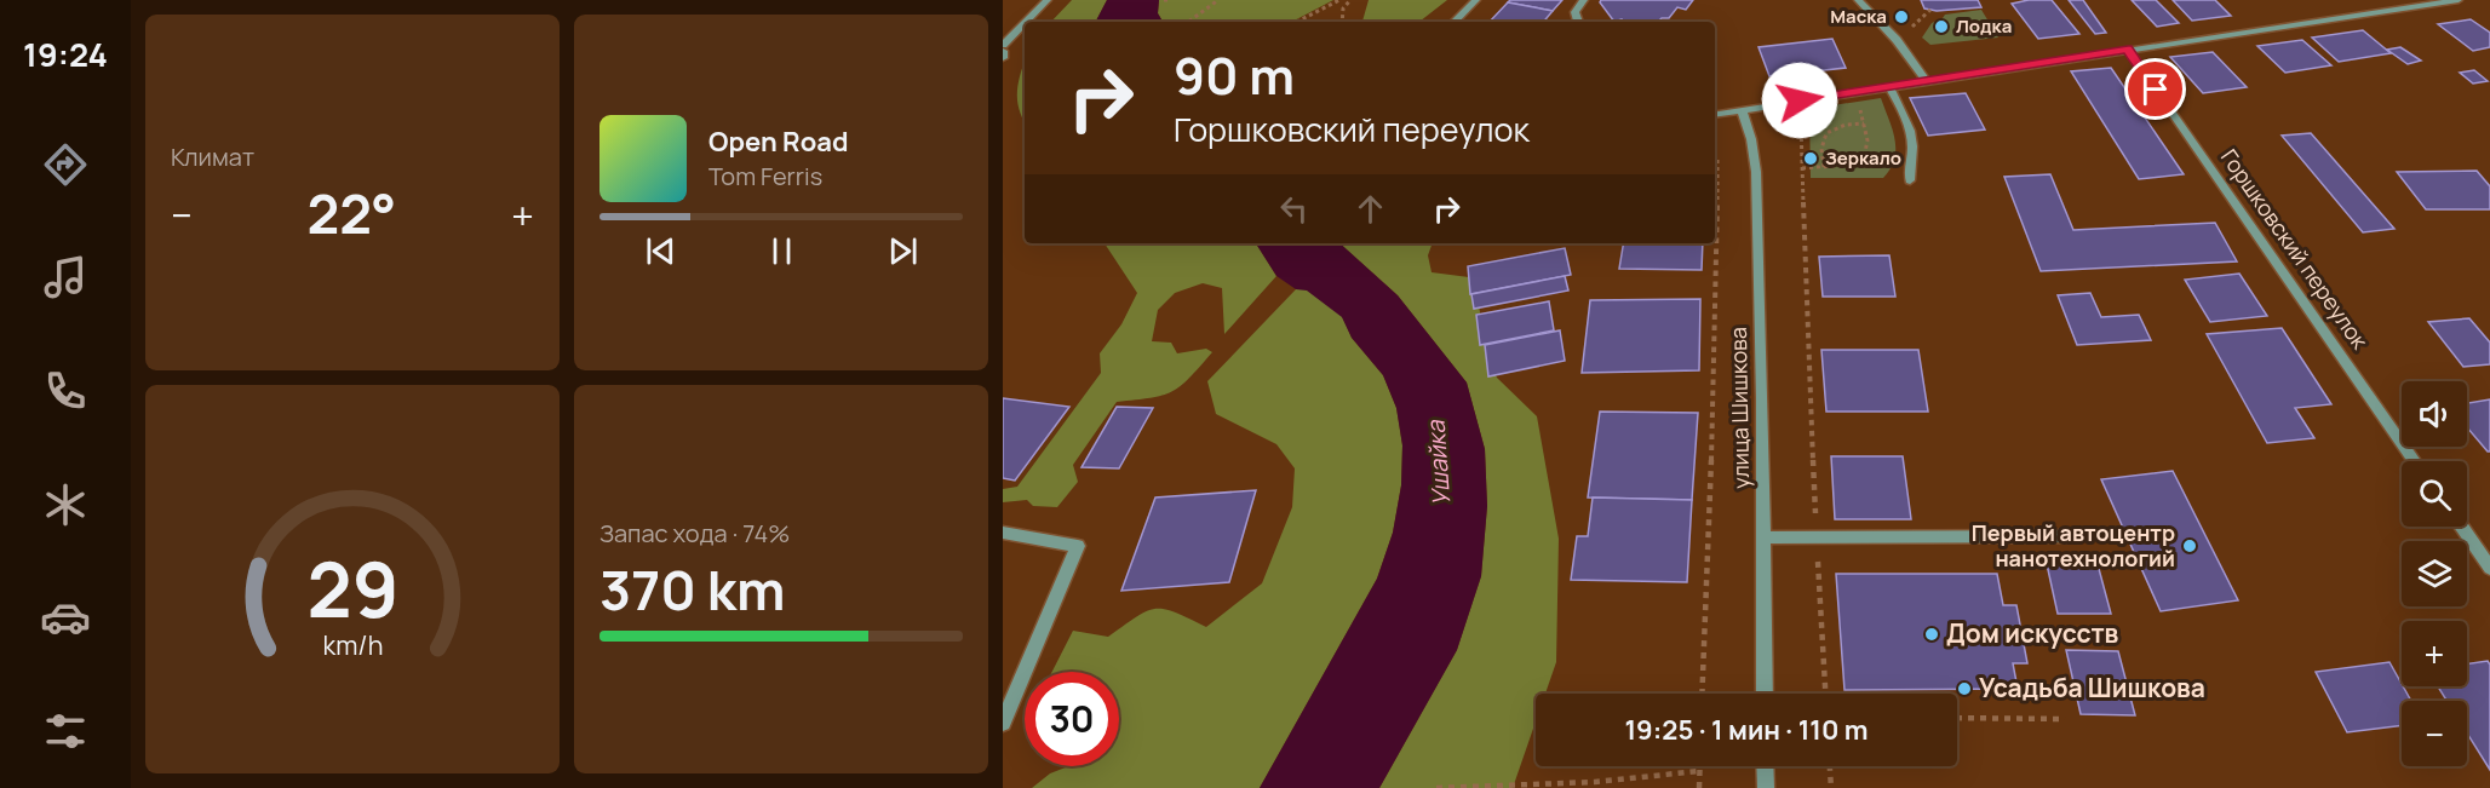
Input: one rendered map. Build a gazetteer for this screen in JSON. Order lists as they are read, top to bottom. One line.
{"streets":{"street":["Горшковский переулок","улица Шишкова"]},"water":["Ушайка"],"places":["Маска","Лодка","Зеркало","Первый автоцентр нанотехнологий","Дом искусств","Усадьба Шишкова"],"page":{"tabs":"19:24","tile":["Климат",["Запас хода · 74%","370 km"]],"turn":["90 m","Горшковский переулок"],"song":["Open Road","Tom Ferris"],"heat":["−","22°","+"],"map_buttons":["+","−"],"limit":"30","trip":"19:25 · 1 мин · 110 m","gauge":["29","km/h"]}}
